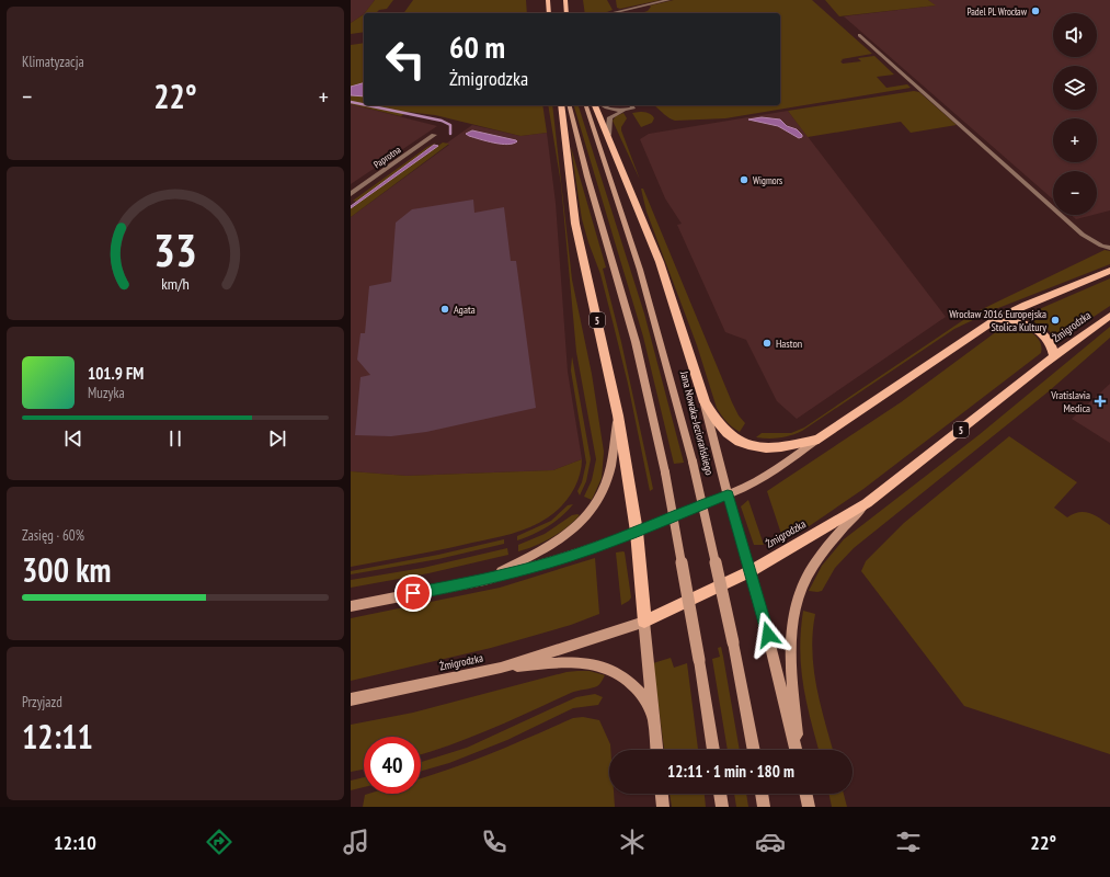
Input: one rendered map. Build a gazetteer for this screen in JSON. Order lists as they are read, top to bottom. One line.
{"streets":{"main road":["5","Żmigrodzka"],"street":["Paprotna","Jana Nowaka-Jeziorańskiego"]},"crossings":[["5","Żmigrodzka"]],"places":{"other":["Padel PL Wrocław","Wigmors","Agata","Wrocław 2016 Europejska Stolica Kultury","Haston"],"health":["Vratislavia Medica"]},"page":{"tile":["Klimatyzacja",["Zasięg · 60%","300 km"],["Przyjazd","12:11"]],"map_buttons":["+","−"],"turn":["60 m","Żmigrodzka"],"heat":["−","22°","+"],"song":["101.9 FM","Muzyka"],"limit":"40","trip":"12:11 · 1 min · 180 m","tabs":["12:10","22°"],"gauge":["33","km/h"]}}
